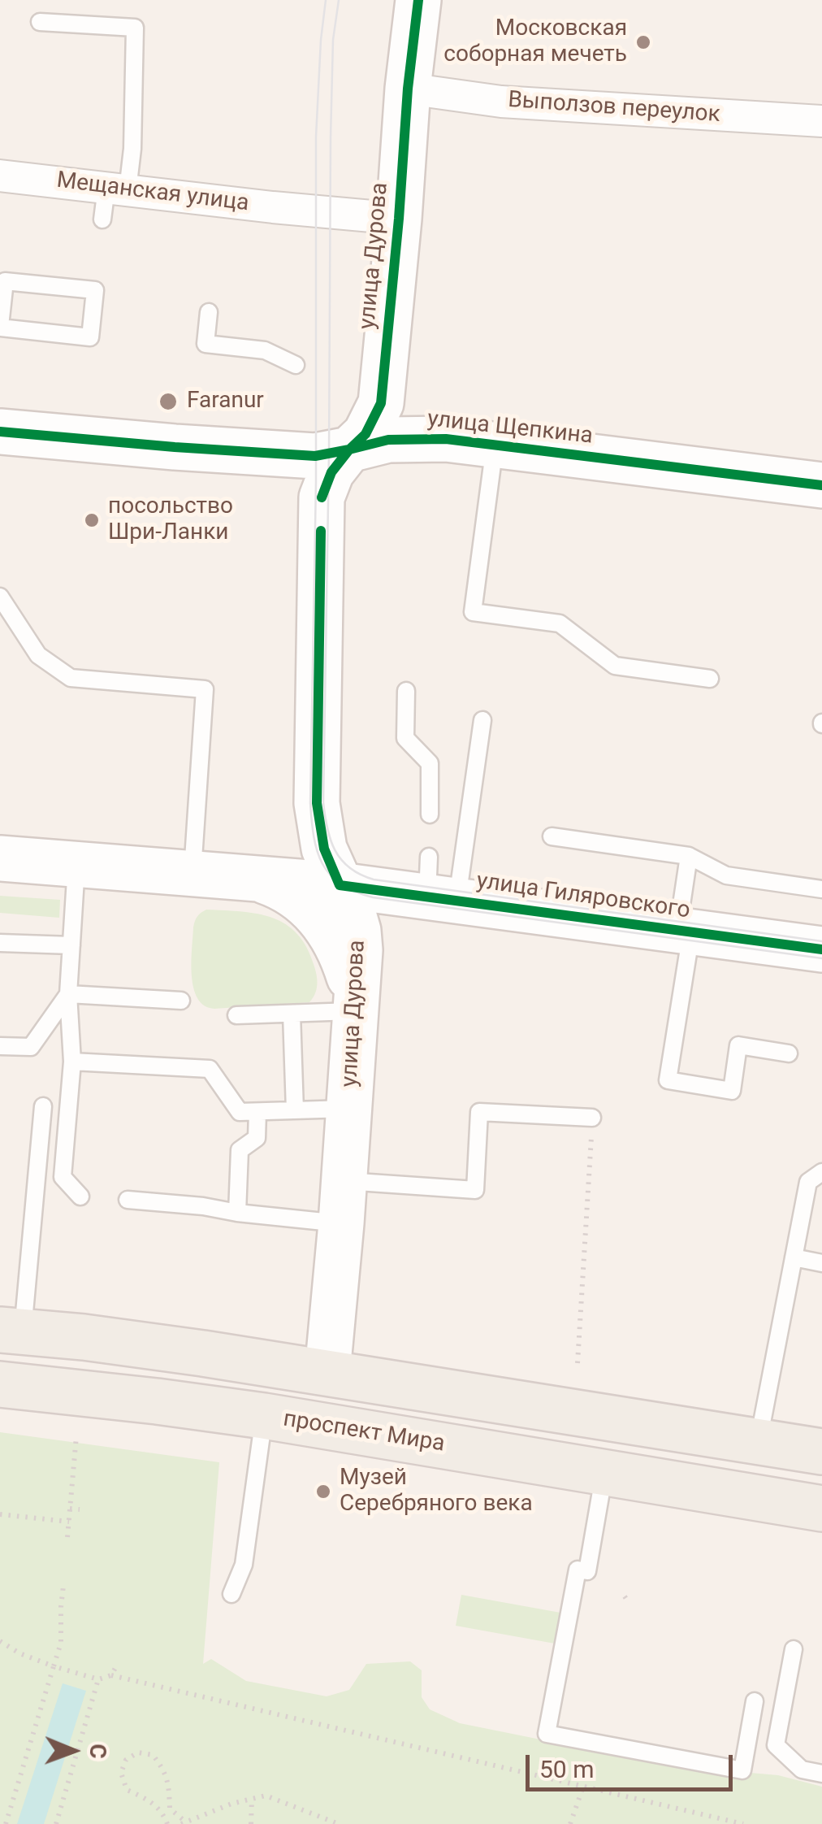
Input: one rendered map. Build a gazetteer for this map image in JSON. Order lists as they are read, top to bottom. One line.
{"streets":{"main road":["улица Дурова","улица Щепкина","улица Гиляровского","проспект Мира"],"street":["Выползов переулок","Мещанская улица"]},"crossings":[["Выползов переулок","улица Дурова"],["Мещанская улица","улица Дурова"],["улица Дурова","улица Щепкина"],["улица Дурова","улица Гиляровского"]],"places":["Московская соборная мечеть","Faranur","посольство Шри-Ланки","Музей Серебряного века"],"scale_bar":"50 m","north":"right"}
